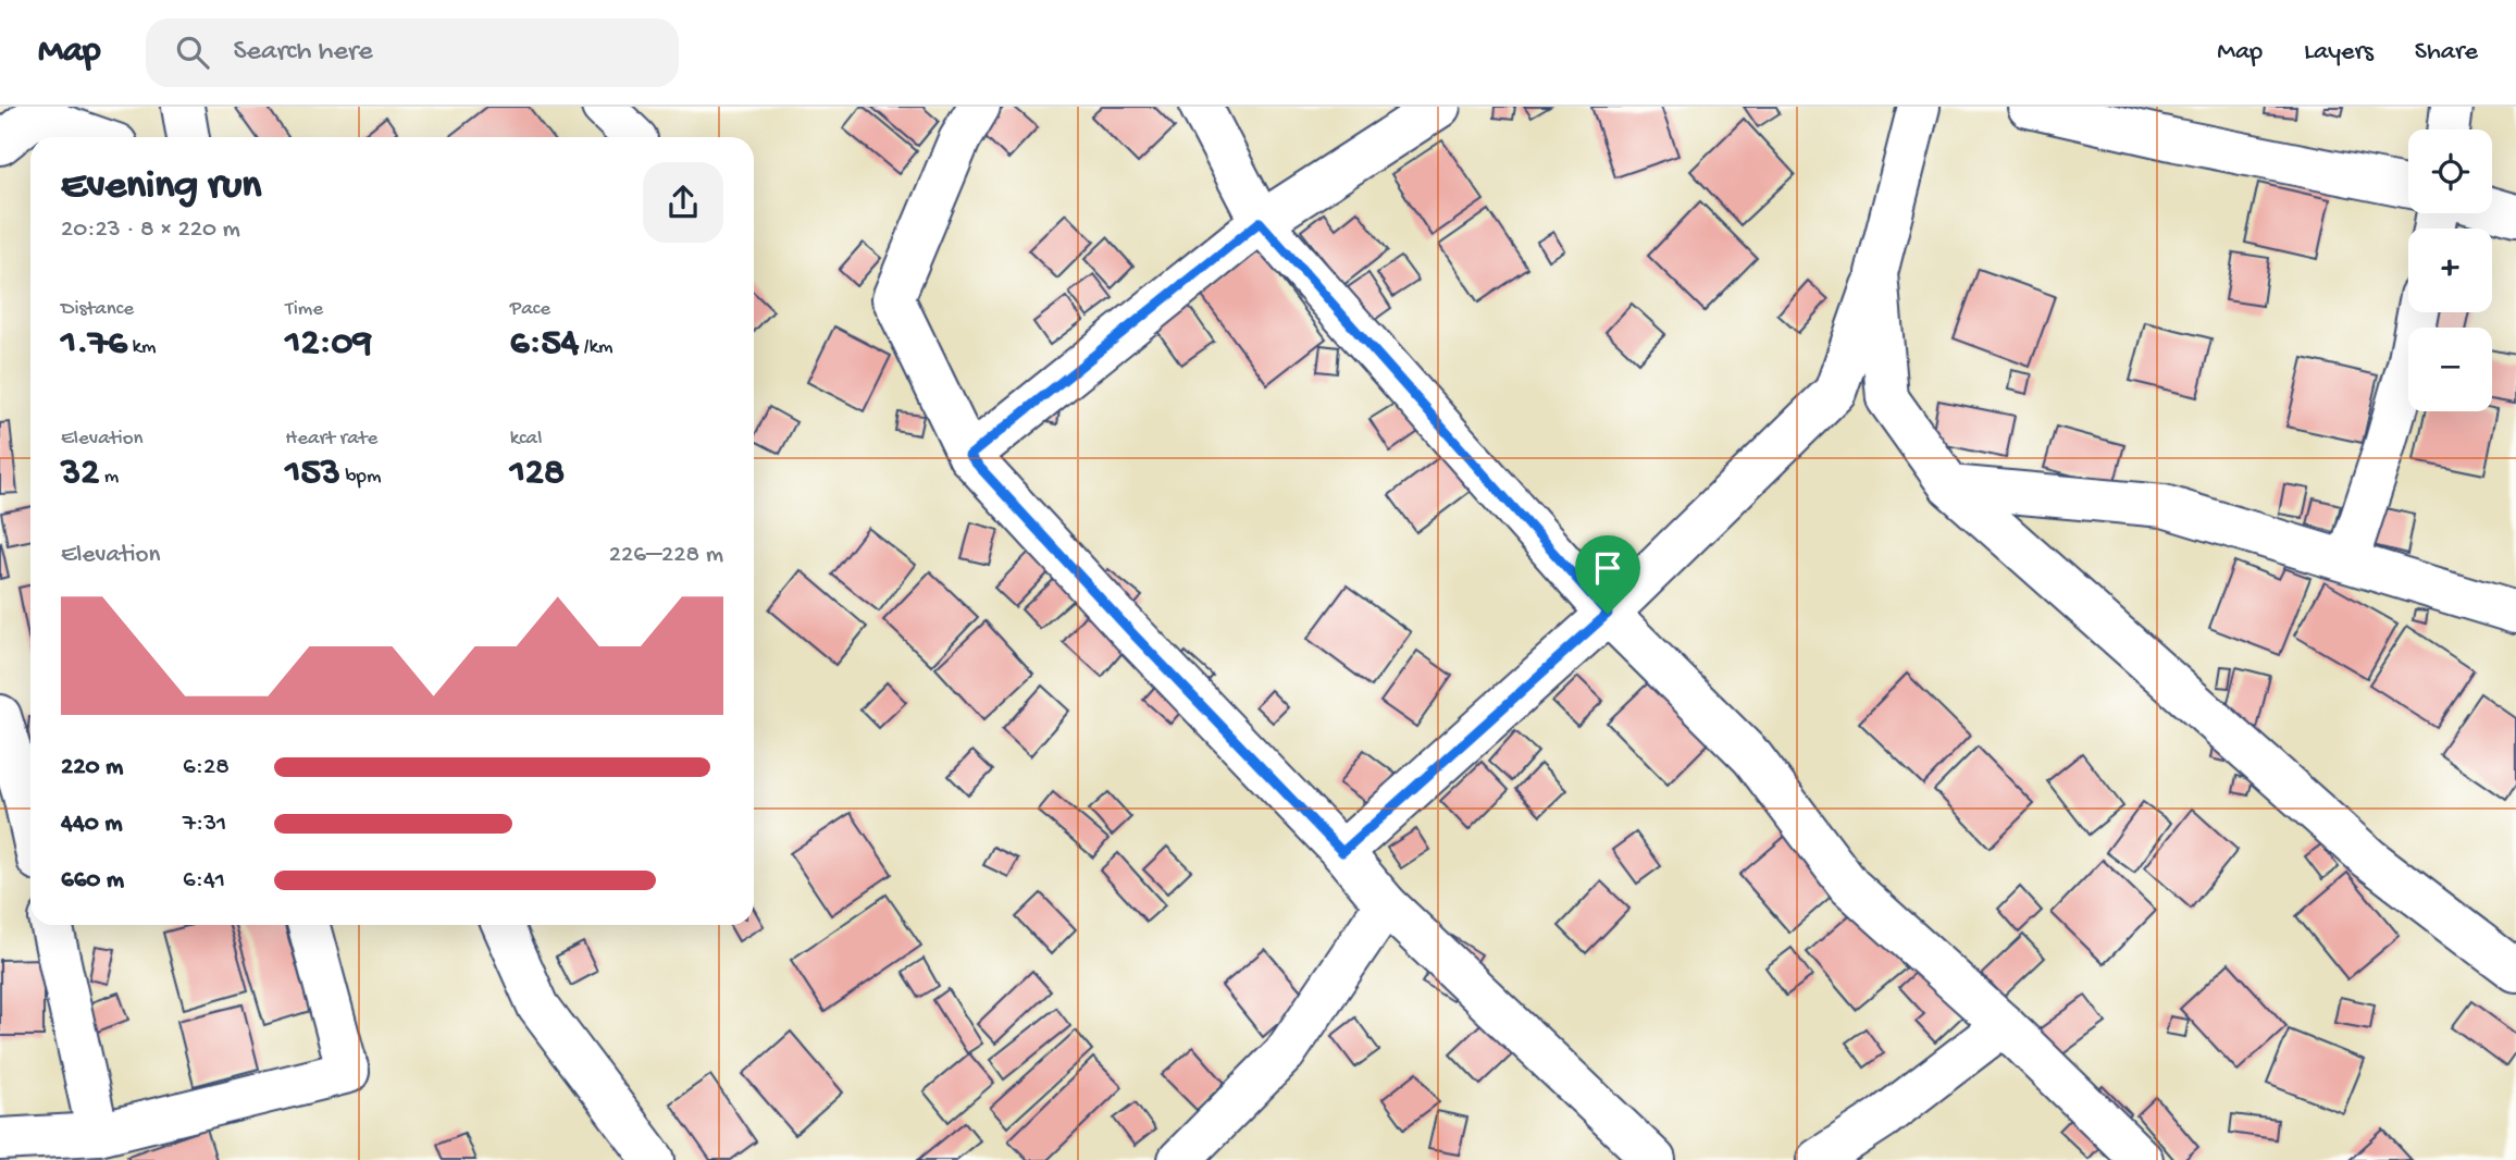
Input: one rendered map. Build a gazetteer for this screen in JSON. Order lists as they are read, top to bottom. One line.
{"page":{"header":"Map","search":"Search here","nav":["Map","Layers","Share"],"map_buttons":["+","−"],"heading":["Evening run","20:23 · 8 × 220 m"],"stats":[["Distance","1.76 km"],["Time","12:09"],["Pace","6:54 /km"],["Elevation","32 m"],["Heart rate","153 bpm"],["kcal","128"]],"chart":["Elevation","226–228 m"],"list":[{"name":"220 m","note":"6:28"},{"name":"440 m","note":"7:31"},{"name":"660 m","note":"6:41"}]}}
